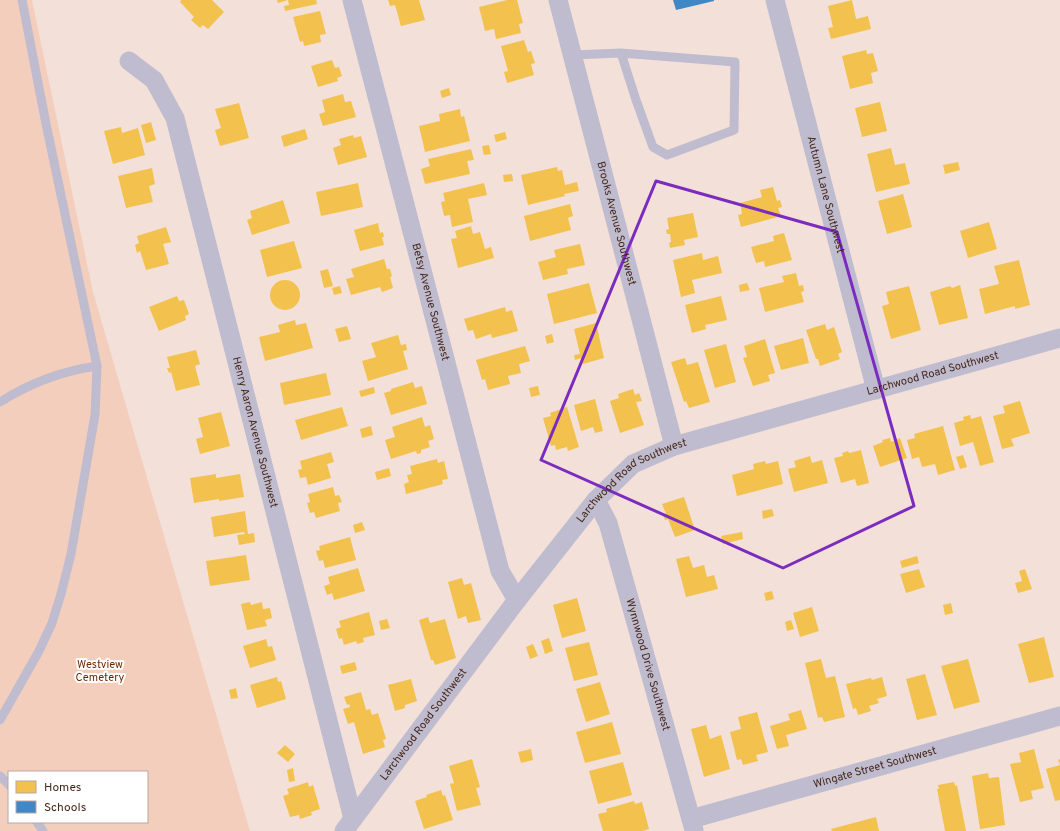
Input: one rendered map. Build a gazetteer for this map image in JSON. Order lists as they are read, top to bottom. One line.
{"streets":{"street":["Autumn Lane Southwest","Brooks Avenue Southwest","Betsy Avenue Southwest","Larchwood Road Southwest","Henry Aaron Avenue Southwest","Wynnwood Drive Southwest","Wingate Street Southwest"]},"crossings":[["Autumn Lane Southwest","Larchwood Road Southwest"],["Brooks Avenue Southwest","Larchwood Road Southwest"],["Betsy Avenue Southwest","Larchwood Road Southwest"],["Larchwood Road Southwest","Henry Aaron Avenue Southwest"],["Larchwood Road Southwest","Wynnwood Drive Southwest"],["Wynnwood Drive Southwest","Wingate Street Southwest"]],"parks":["Westview Cemetery"],"legend":["Homes","Schools"]}
